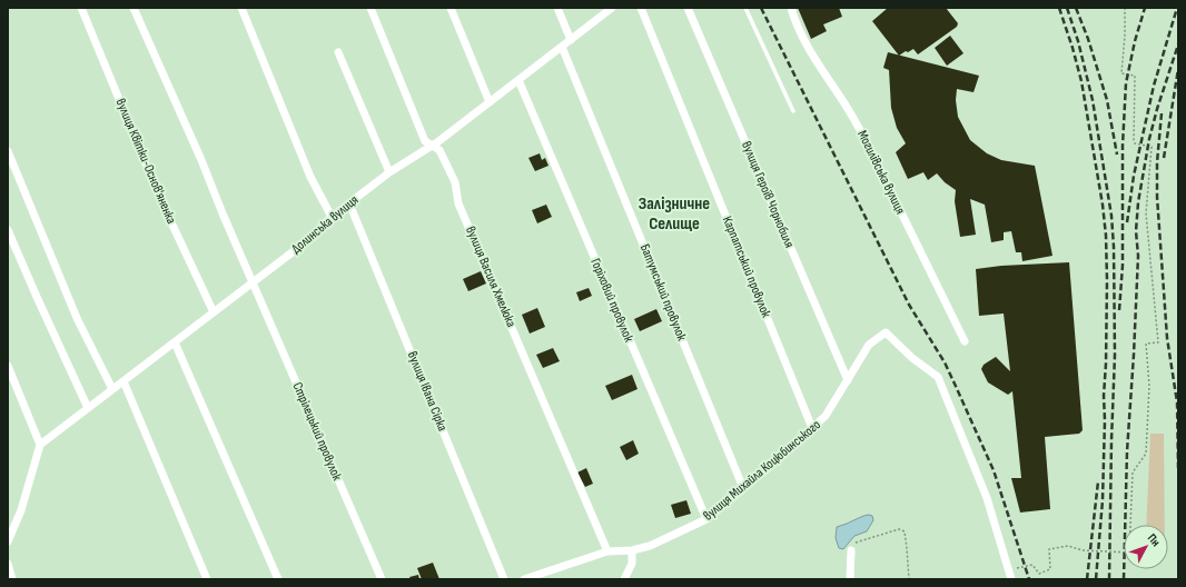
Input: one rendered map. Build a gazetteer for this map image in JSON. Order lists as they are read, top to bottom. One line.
{"streets":{"street":["вулиця Квітки-Основ'яненка","Могилівська вулиця","вулиця Героїв Чорнобиля","Долинська вулиця","Карпатський провулок","вулиця Василя Хмелюка","Батумський провулок","Горіховий провулок","вулиця Івана Сірка","Стрілецький провулок","вулиця Михайла Коцюбинського"]},"crossings":[["вулиця Квітки-Основ'яненка","Долинська вулиця"],["вулиця Героїв Чорнобиля","вулиця Михайла Коцюбинського"],["Долинська вулиця","вулиця Василя Хмелюка"],["Долинська вулиця","Батумський провулок"],["Долинська вулиця","Горіховий провулок"],["Долинська вулиця","вулиця Івана Сірка"],["Долинська вулиця","Стрілецький провулок"],["Карпатський провулок","вулиця Михайла Коцюбинського"],["вулиця Василя Хмелюка","вулиця Михайла Коцюбинського"],["Батумський провулок","вулиця Михайла Коцюбинського"],["Горіховий провулок","вулиця Михайла Коцюбинського"]],"districts":["Залізничне Селище"],"north":"top right"}
